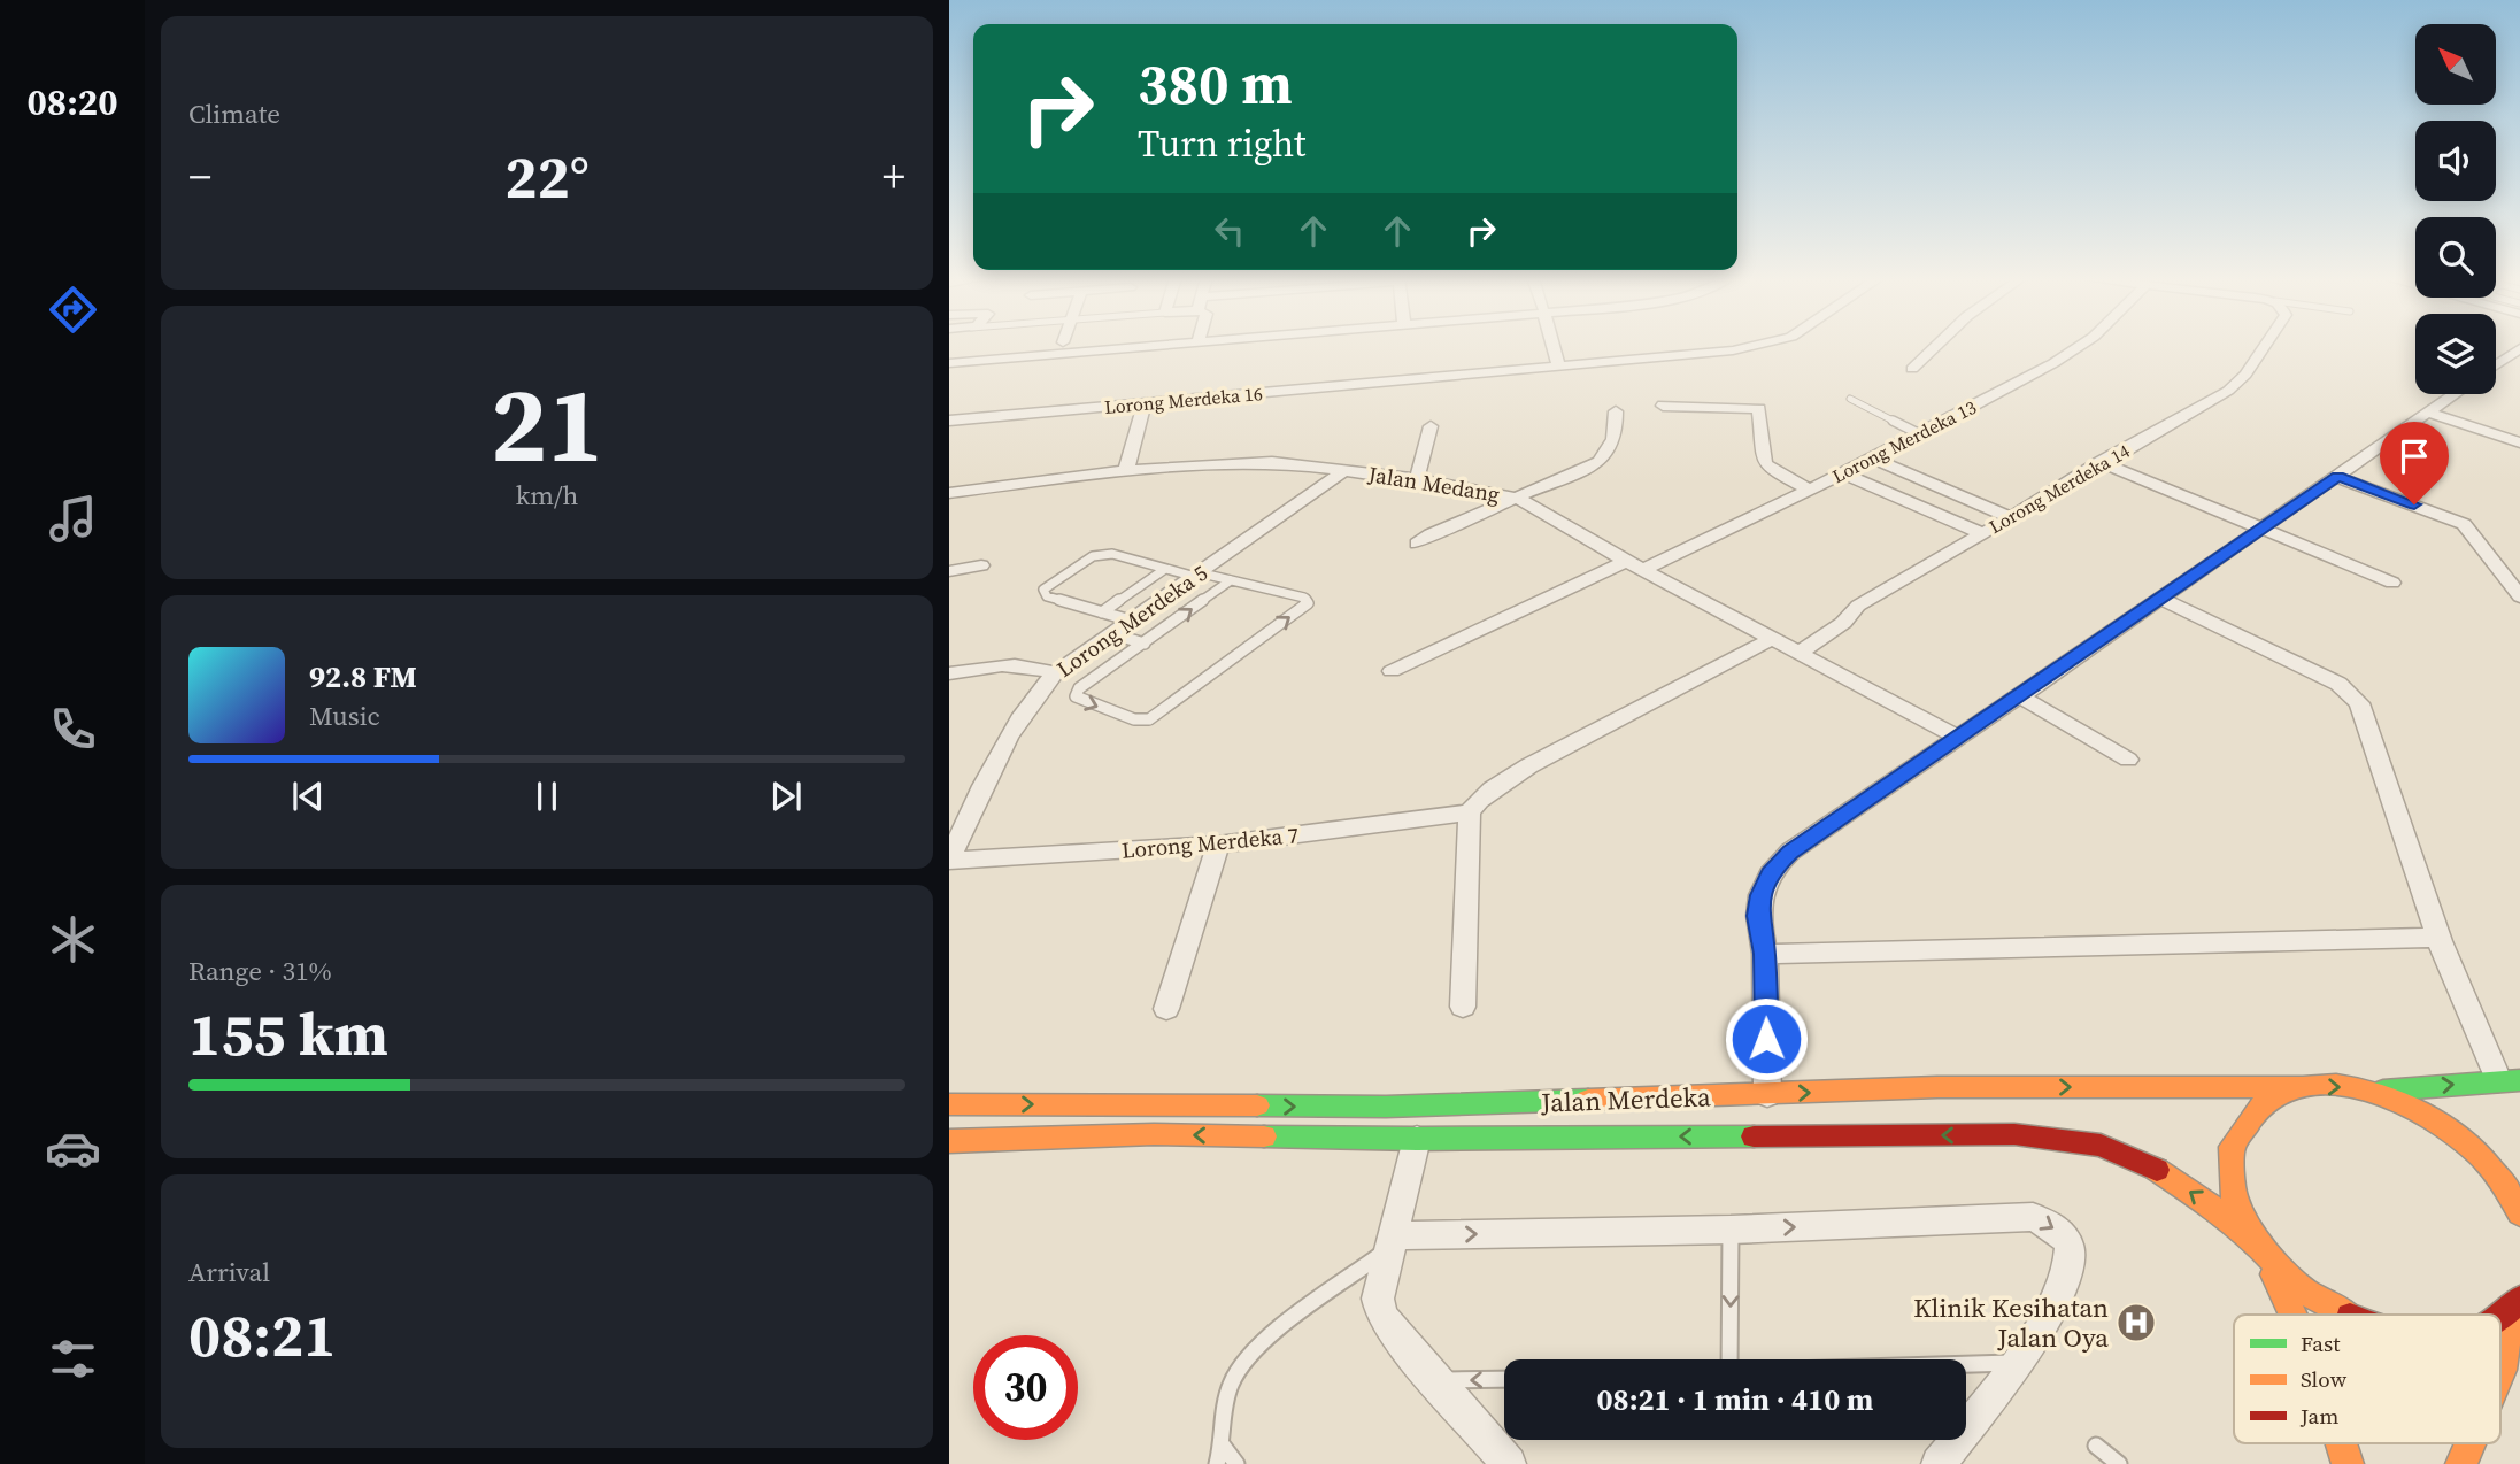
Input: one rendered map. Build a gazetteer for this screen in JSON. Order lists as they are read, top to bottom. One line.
{"streets":{"main road":["Jalan Merdeka"],"street":["Lorong Merdeka 16","Lorong Merdeka 13","Jalan Medang","Lorong Merdeka 14","Lorong Merdeka 5","Lorong Merdeka 7"]},"crossings":[["Lorong Merdeka 13","Jalan Medang"],["Jalan Medang","Lorong Merdeka 14"],["Jalan Medang","Lorong Merdeka 5"],["Lorong Merdeka 5","Lorong Merdeka 7"]],"places":{"hospital":["Klinik Kesihatan Jalan Oya"]},"legend":["Fast","Slow","Jam"],"north":"top left","page":{"tabs":"08:20","tile":["Climate",["21","km/h"],["Range · 31%","155 km"],["Arrival","08:21"]],"turn":["380 m","Turn right"],"heat":["−","22°","+"],"song":["92.8 FM","Music"],"limit":"30","trip":"08:21 · 1 min · 410 m"}}
